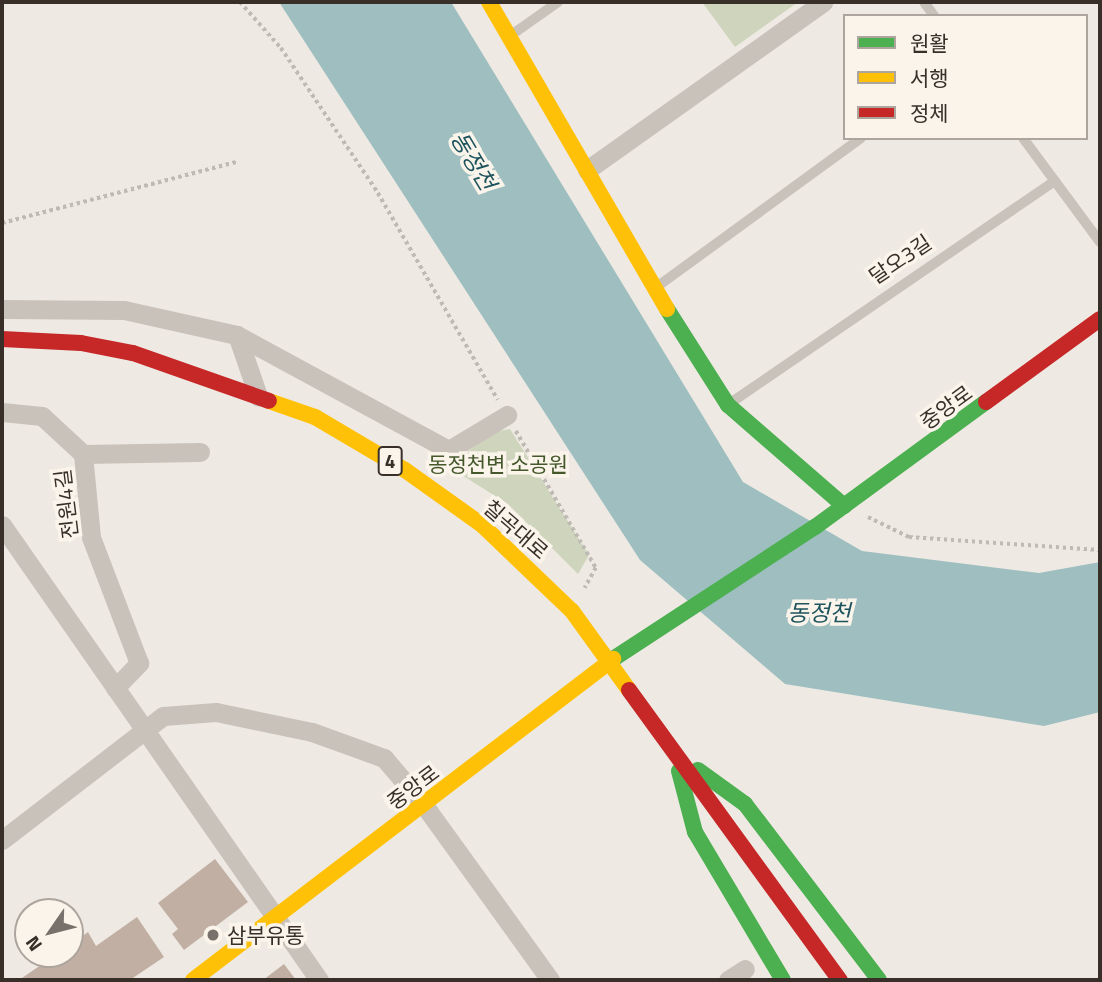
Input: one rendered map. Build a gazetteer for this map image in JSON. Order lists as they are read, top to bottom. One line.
{"streets":{"street":["중앙로","4","전원4길","칠곡대로"],"lane":["달오3길"]},"crossings":[["중앙로","칠곡대로"]],"water":["동정천"],"parks":["동정천변 소공원"],"places":["삼부유통"],"legend":["원활","서행","정체"],"north":"bottom left"}
